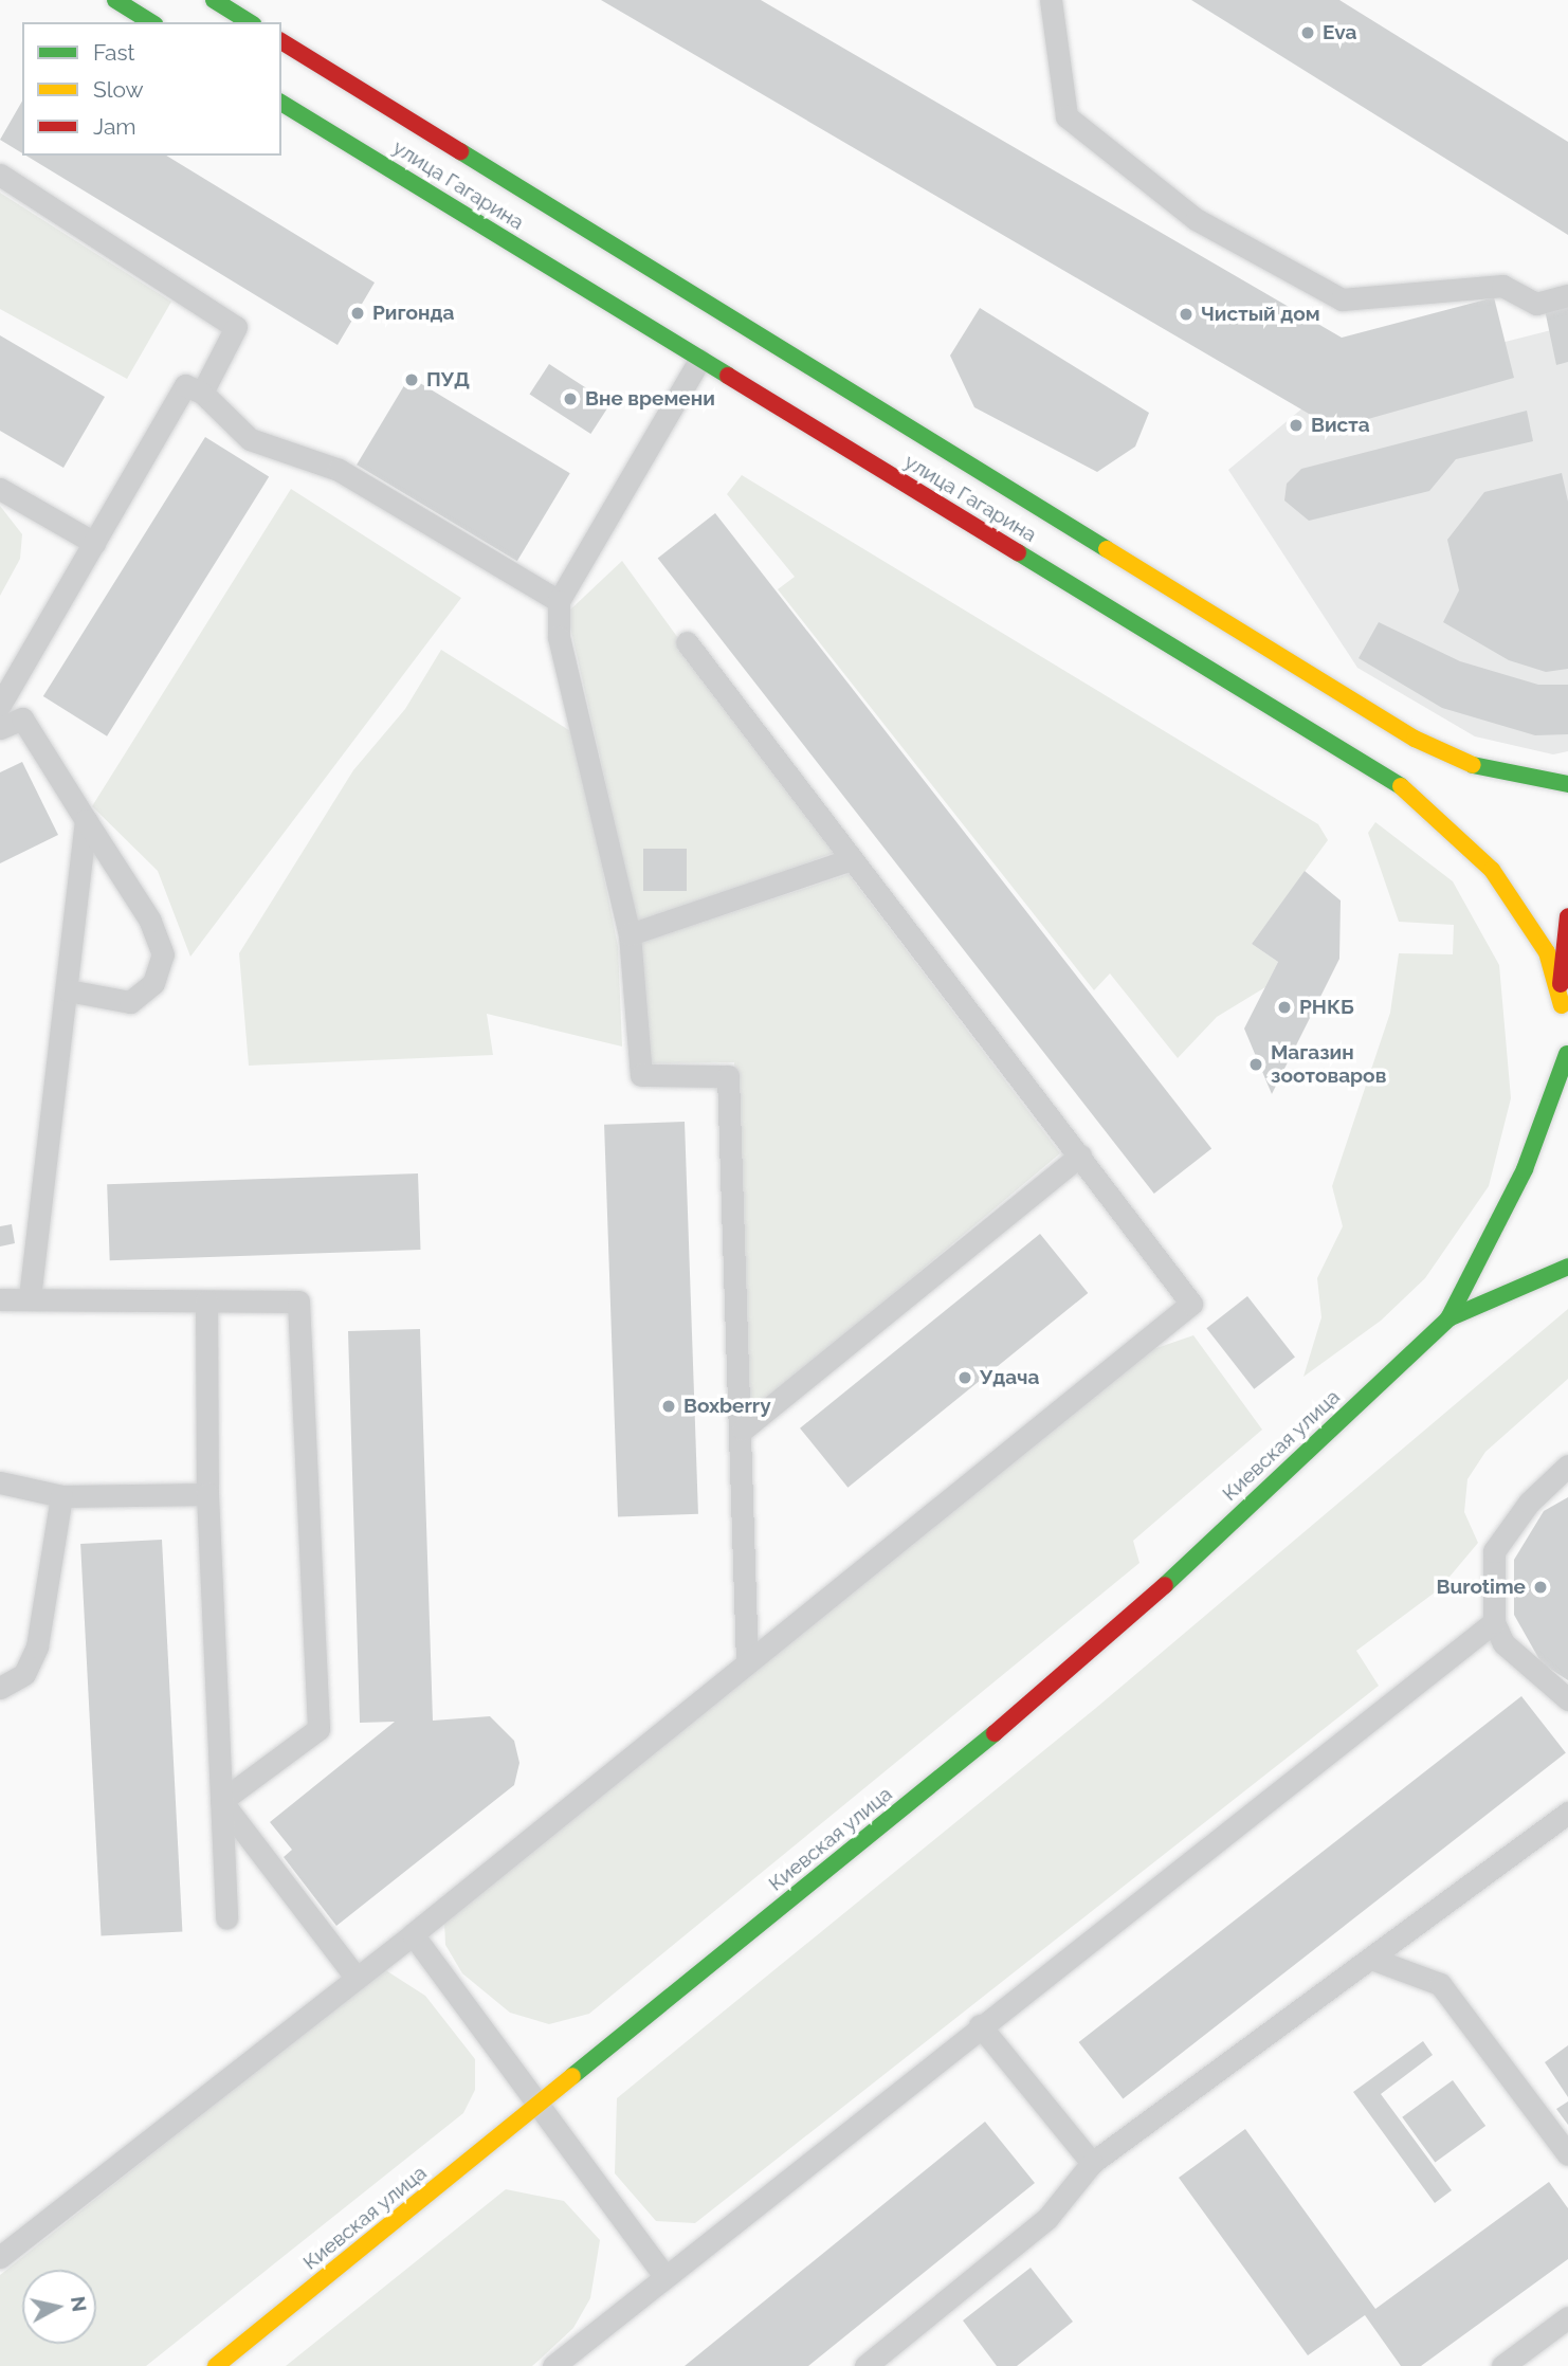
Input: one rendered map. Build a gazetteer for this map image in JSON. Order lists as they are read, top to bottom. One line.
{"streets":{"main road":["улица Гагарина","Киевская улица"]},"places":["Eva","Ригонда","Чистый дом","ПУД","Вне времени","Виста","РНКБ","Магазин зоотоваров","Удача","Boxberry","Burotime"],"legend":["Fast","Slow","Jam"],"north":"right"}
